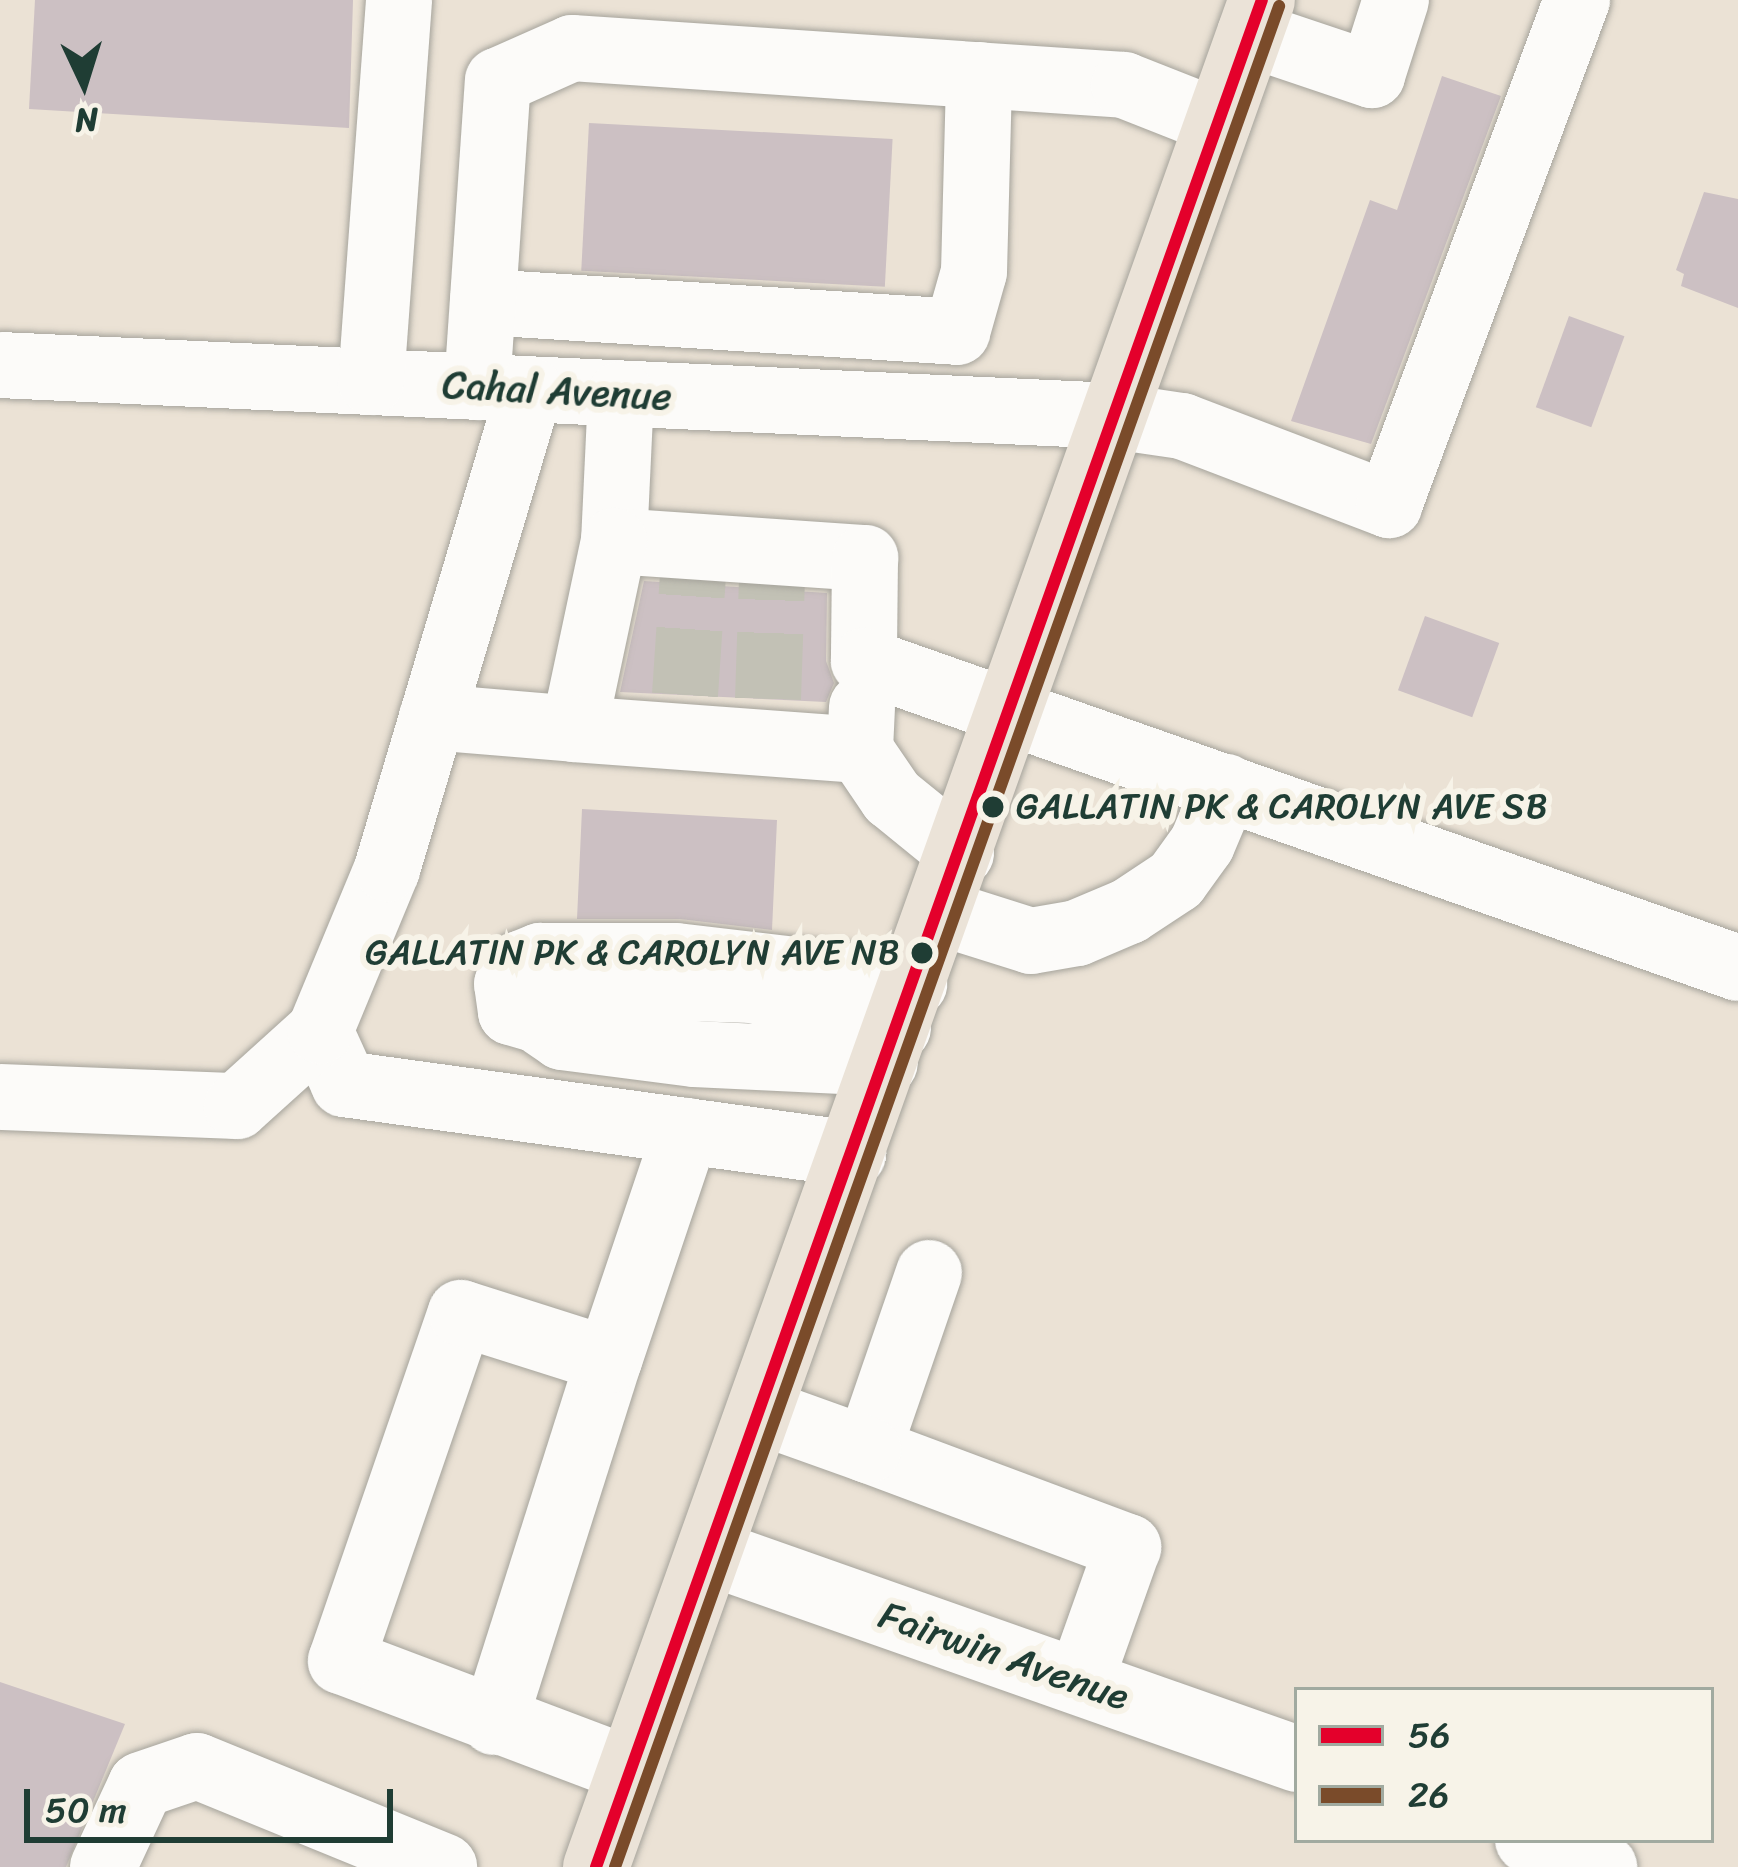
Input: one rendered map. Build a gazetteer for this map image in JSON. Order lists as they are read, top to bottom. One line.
{"streets":{"street":["Cahal Avenue","Fairwin Avenue"]},"places":["GALLATIN PK & CAROLYN AVE SB","GALLATIN PK & CAROLYN AVE NB"],"lines":["transit line 56","transit line 26"],"legend":["56","26"],"scale_bar":"50 m","north":"bottom"}
